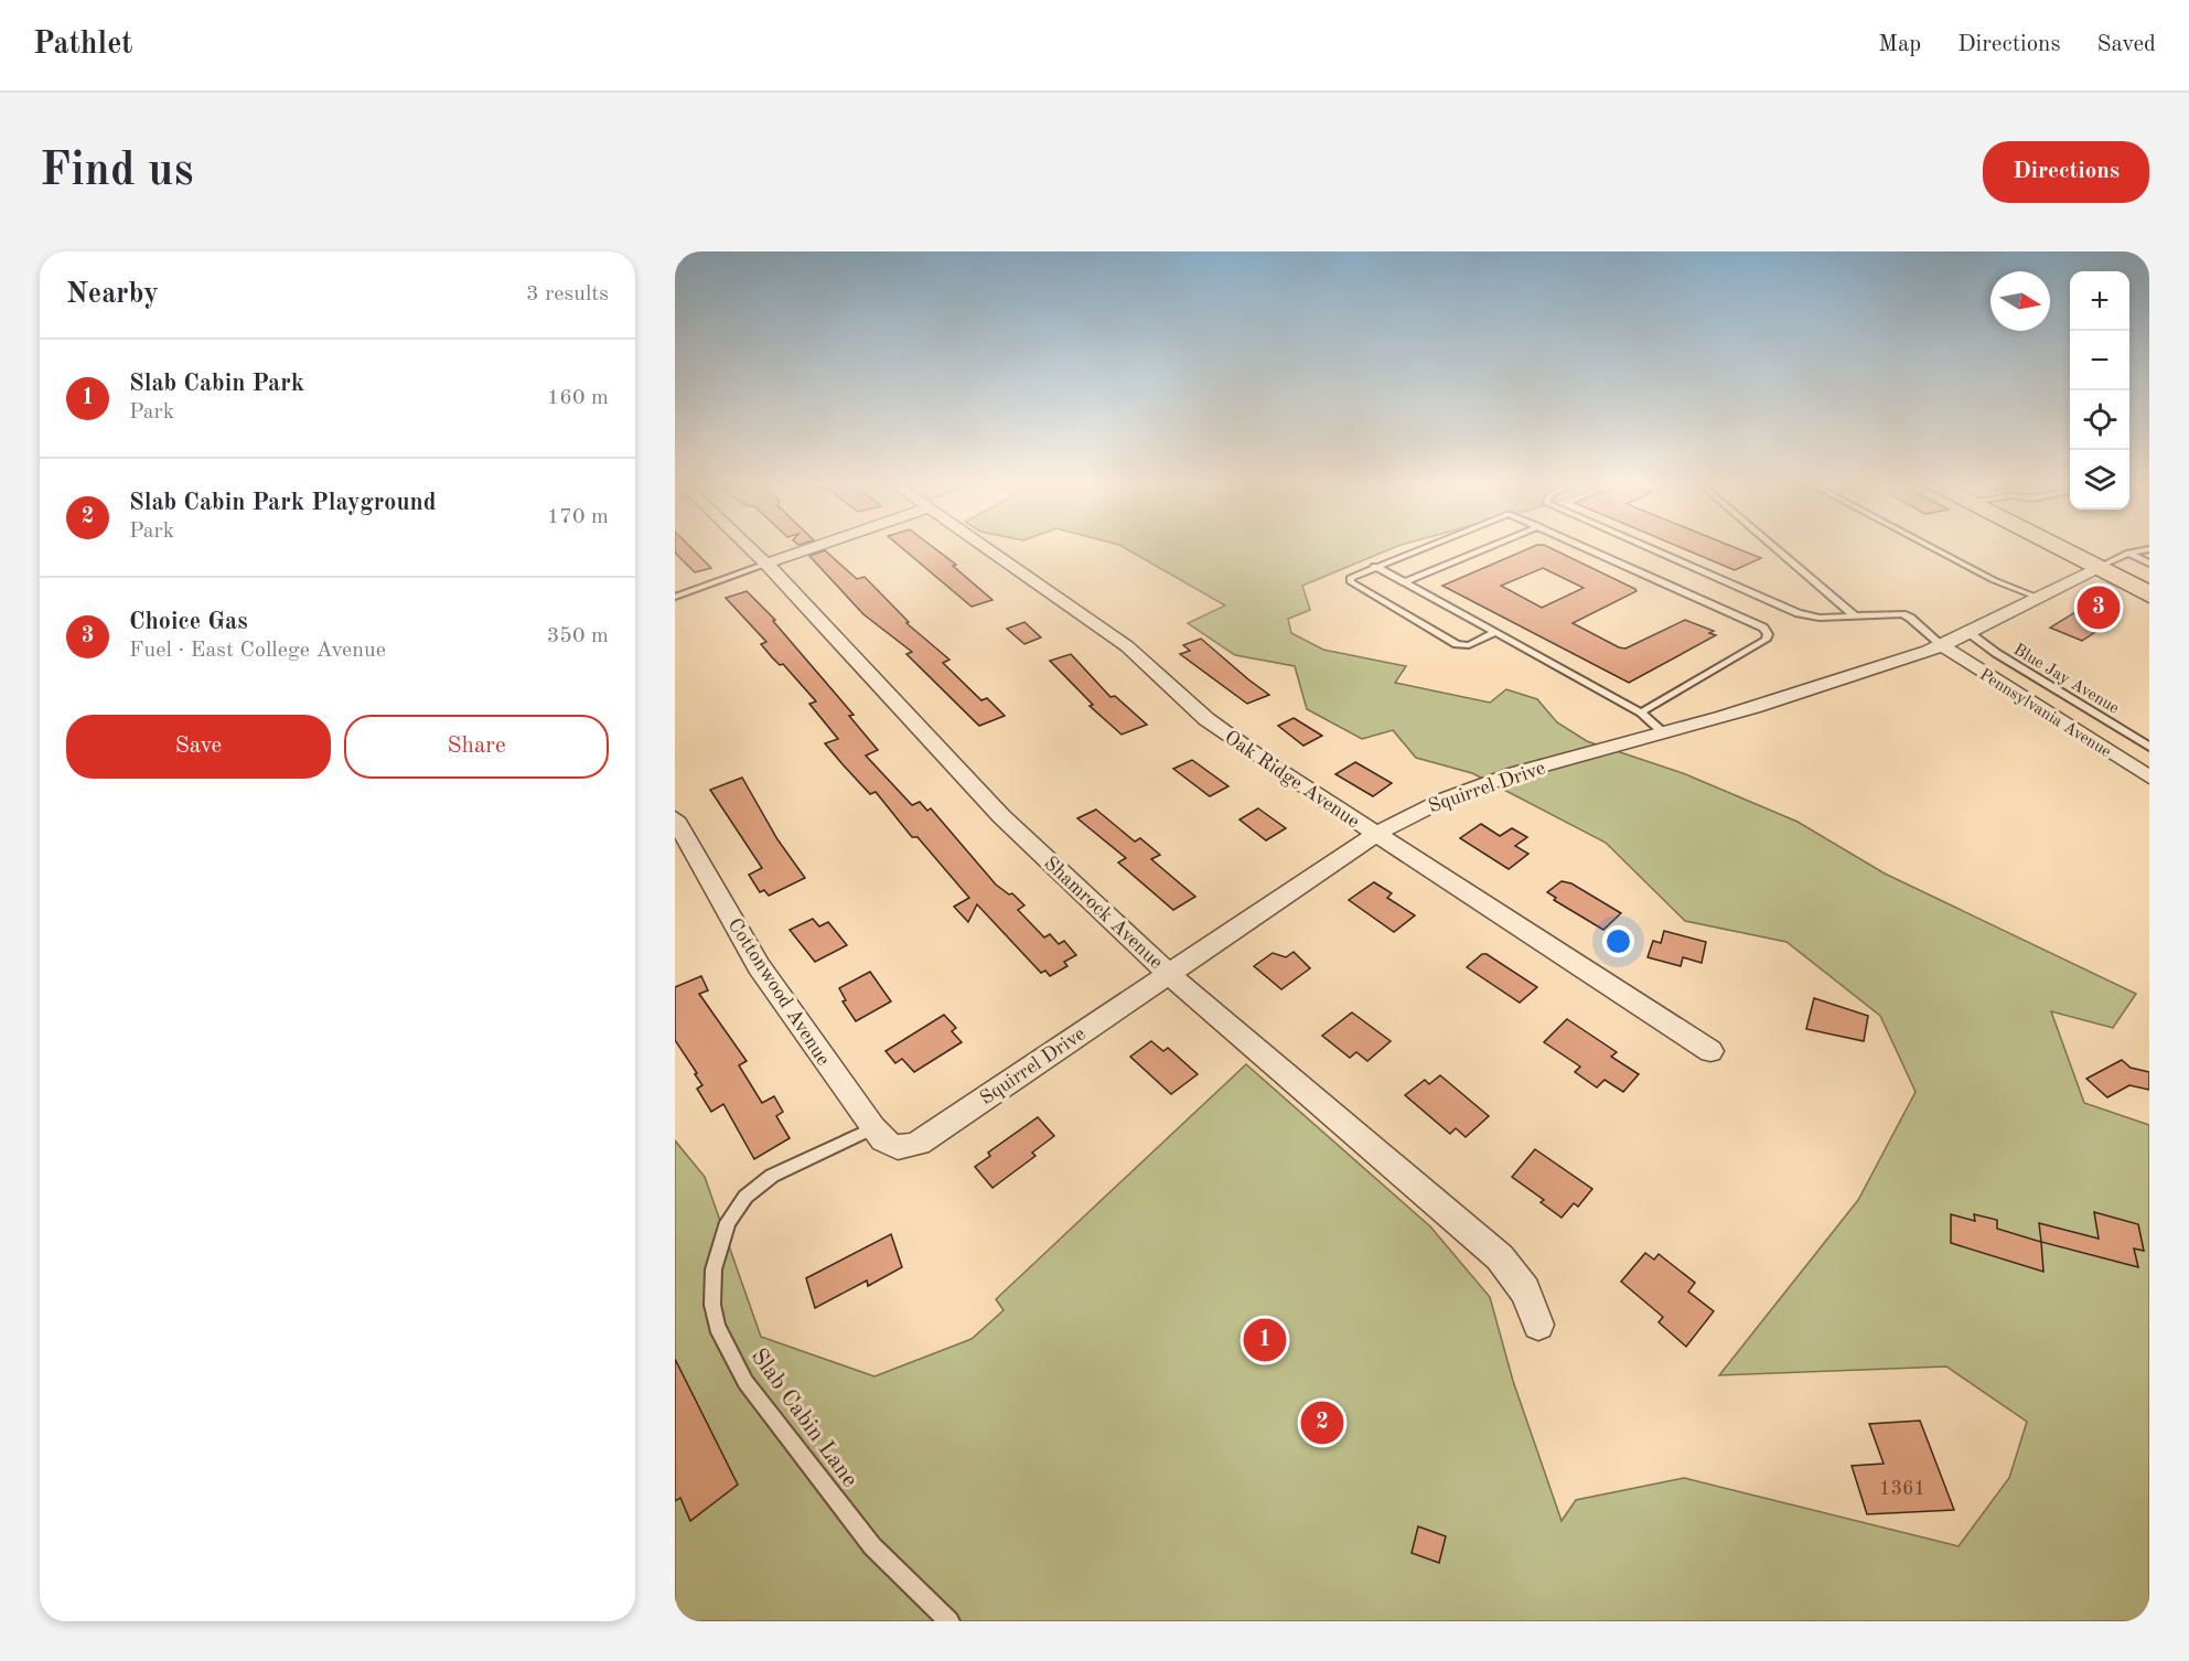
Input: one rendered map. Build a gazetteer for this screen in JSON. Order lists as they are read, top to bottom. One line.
{"streets":{"street":["Pennsylvania Avenue","Oak Ridge Avenue","Squirrel Drive","Shamrock Avenue","Cottonwood Avenue"],"lane":["Blue Jay Avenue","Slab Cabin Lane"]},"crossings":[["Blue Jay Avenue","Squirrel Drive"],["Pennsylvania Avenue","Squirrel Drive"],["Oak Ridge Avenue","Squirrel Drive"],["Squirrel Drive","Shamrock Avenue"],["Squirrel Drive","Cottonwood Avenue"],["Cottonwood Avenue","Slab Cabin Lane"]],"house_numbers":["1361"],"north":"right","page":{"header":"Pathlet","nav":["Map","Directions","Saved"],"buttons":["Directions",["Save","Share"]],"title":"Find us","heading":["Nearby","3 results"],"map_buttons":["+","−"],"list":[{"mark":"1","name":"Slab Cabin Park","note":"Park","value":"160 m"},{"mark":"2","name":"Slab Cabin Park Playground","note":"Park","value":"170 m"},{"mark":"3","name":"Choice Gas","note":"Fuel · East College Avenue","value":"350 m"}],"pins":["3","1","2"]}}
